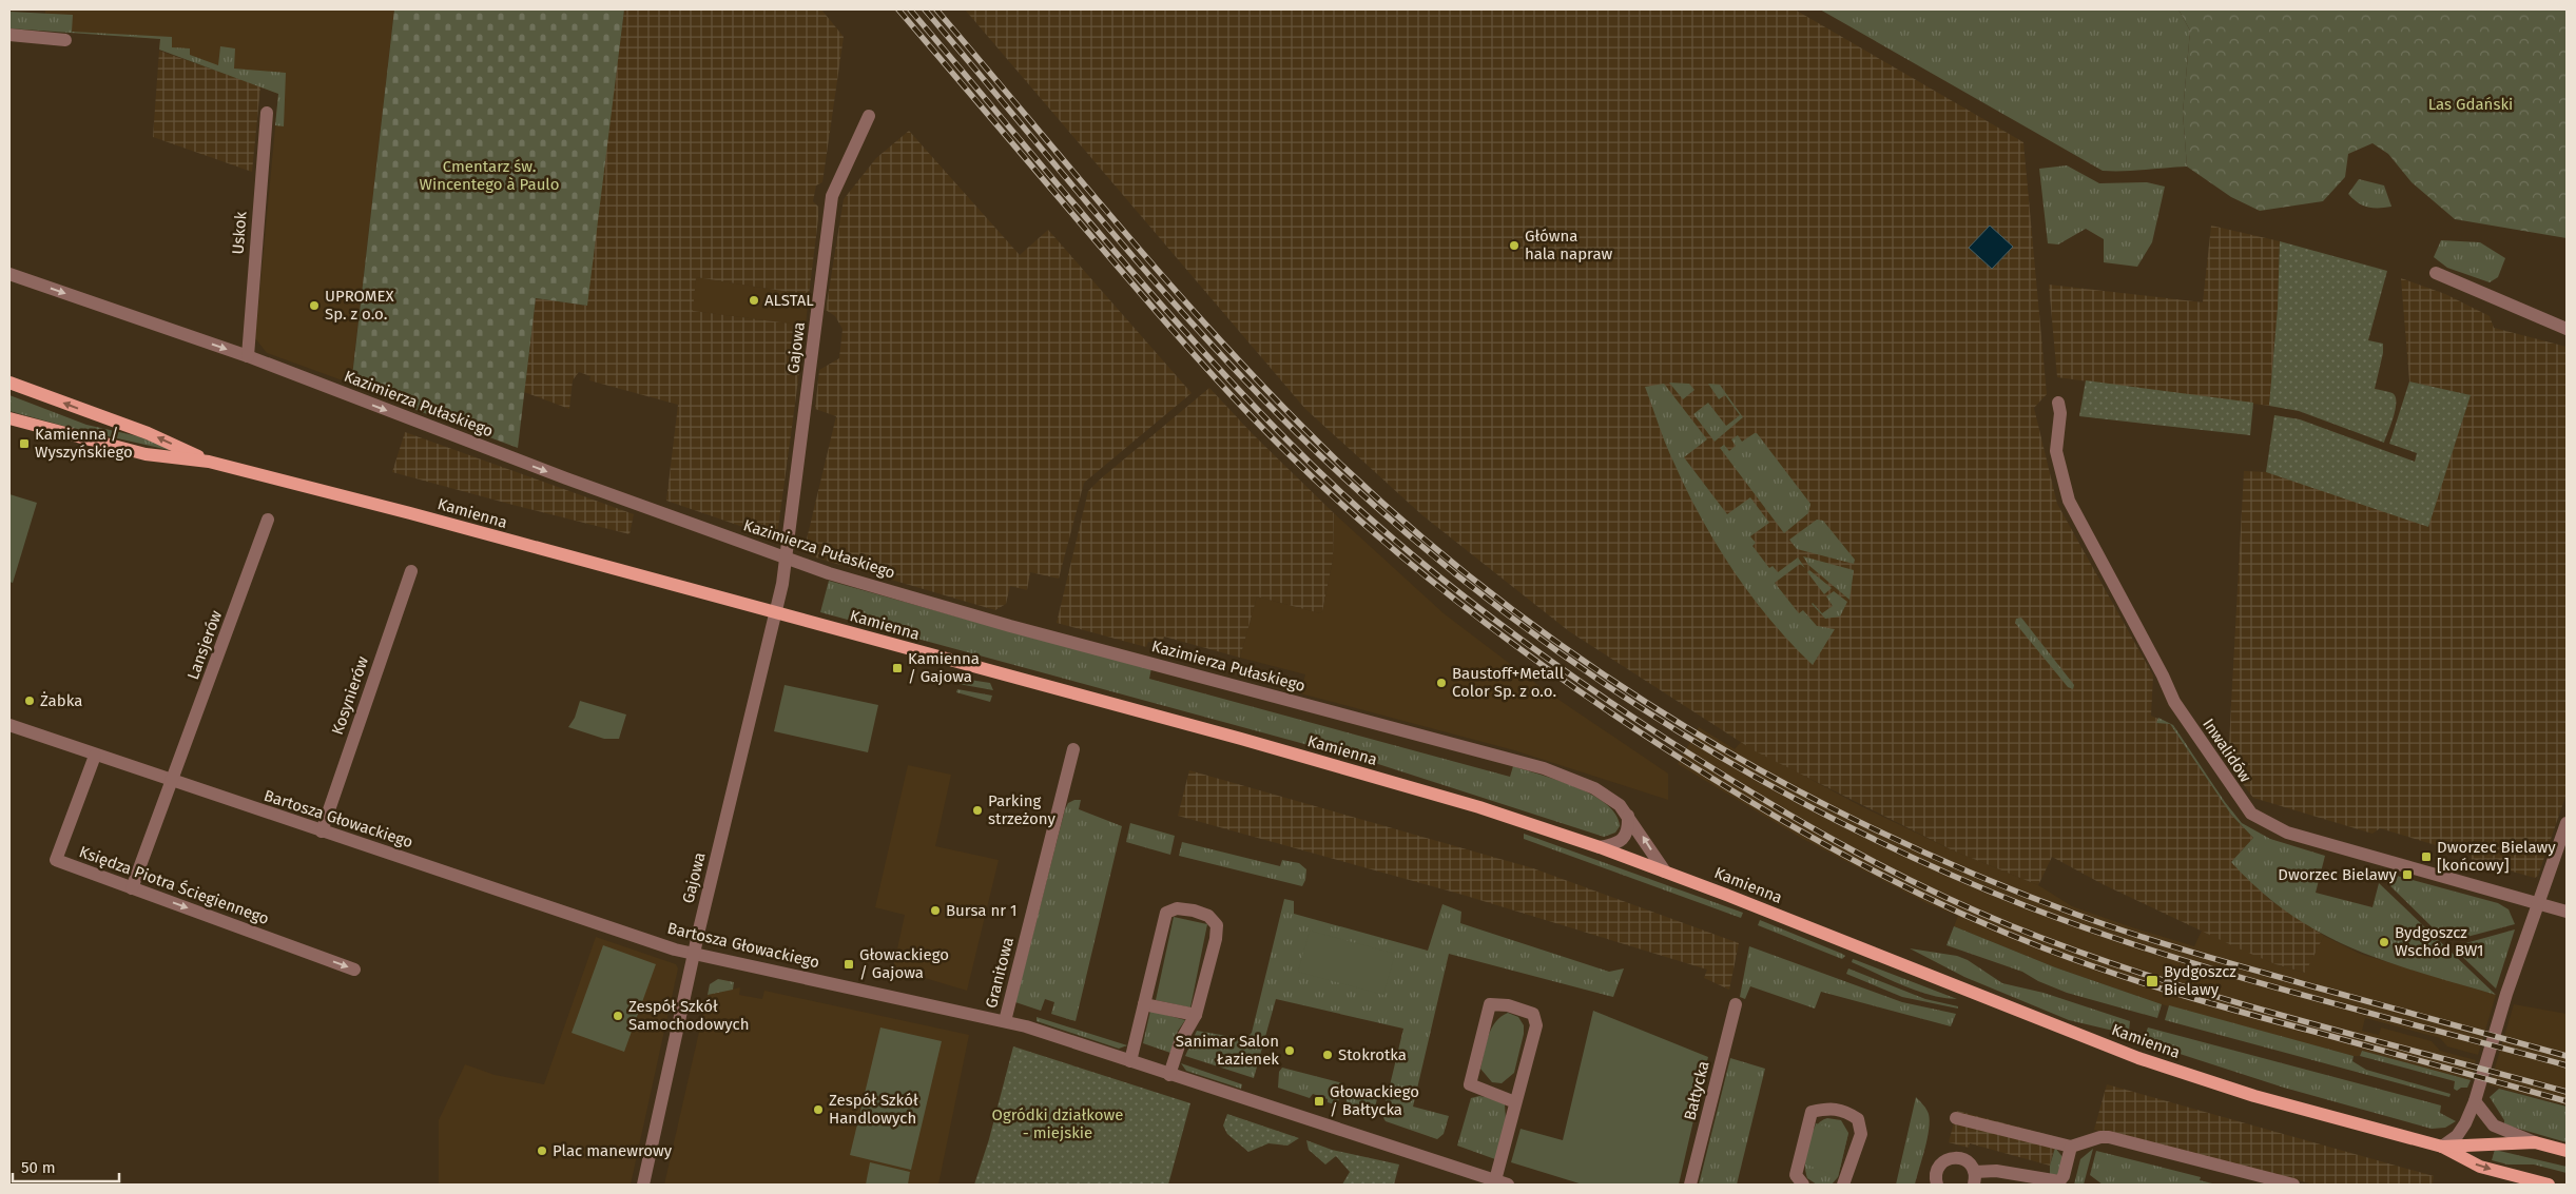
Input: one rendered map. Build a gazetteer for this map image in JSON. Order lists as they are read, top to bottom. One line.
{"streets":{"main road":["Kamienna"],"street":["Uskok","Gajowa","Kazimierza Pułaskiego","Lansjerów","Kosynierów","Inwalidów","Bartosza Głowackiego","Księdza Piotra Ściegiennego","Granitowa","Bałtycka"]},"crossings":[["Uskok","Kazimierza Pułaskiego"],["Gajowa","Kazimierza Pułaskiego"],["Gajowa","Kamienna"],["Gajowa","Bartosza Głowackiego"],["Kazimierza Pułaskiego","Kamienna"],["Lansjerów","Bartosza Głowackiego"],["Lansjerów","Księdza Piotra Ściegiennego"],["Kosynierów","Bartosza Głowackiego"],["Bartosza Głowackiego","Księdza Piotra Ściegiennego"],["Bartosza Głowackiego","Granitowa"]],"one_way":["Kazimierza Pułaskiego","Księdza Piotra Ściegiennego"],"parks":["Las Gdański","Cmentarz św. Wincentego à Paulo","Ogródki działkowe - miejskie"],"places":{"other":["Główna hala napraw","ALSTAL","UPROMEX Sp. z o.o.","Baustoff+Metall Color Sp. z o.o.","Żabka","Parking strzeżony","Bursa nr 1","Bydgoszcz Wschód BW1","Zespół Szkół Samochodowych","Sanimar Salon Łazienek","Stokrotka","Zespół Szkół Handlowych","Plac manewrowy"],"transit":["Kamienna / Wyszyńskiego","Kamienna / Gajowa","Dworzec Bielawy [końcowy]","Dworzec Bielawy","Głowackiego / Gajowa","Bydgoszcz Bielawy","Głowackiego / Bałtycka"]},"scale_bar":"50 m"}
